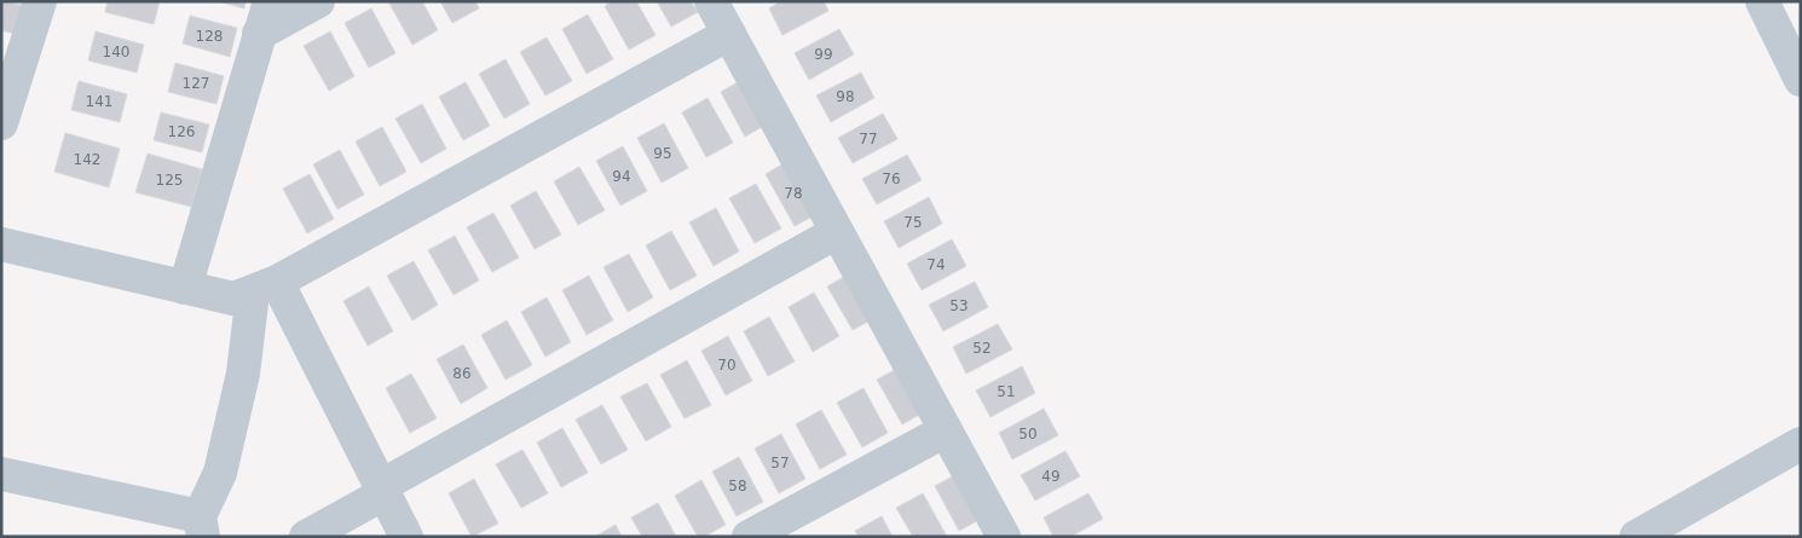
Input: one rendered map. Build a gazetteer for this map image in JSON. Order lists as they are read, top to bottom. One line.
{"house_numbers":["128","140","99","127","98","141","126","77","95","142","94","76","125","78","75","74","53","52","70","86","51","50","57","49","58"]}
